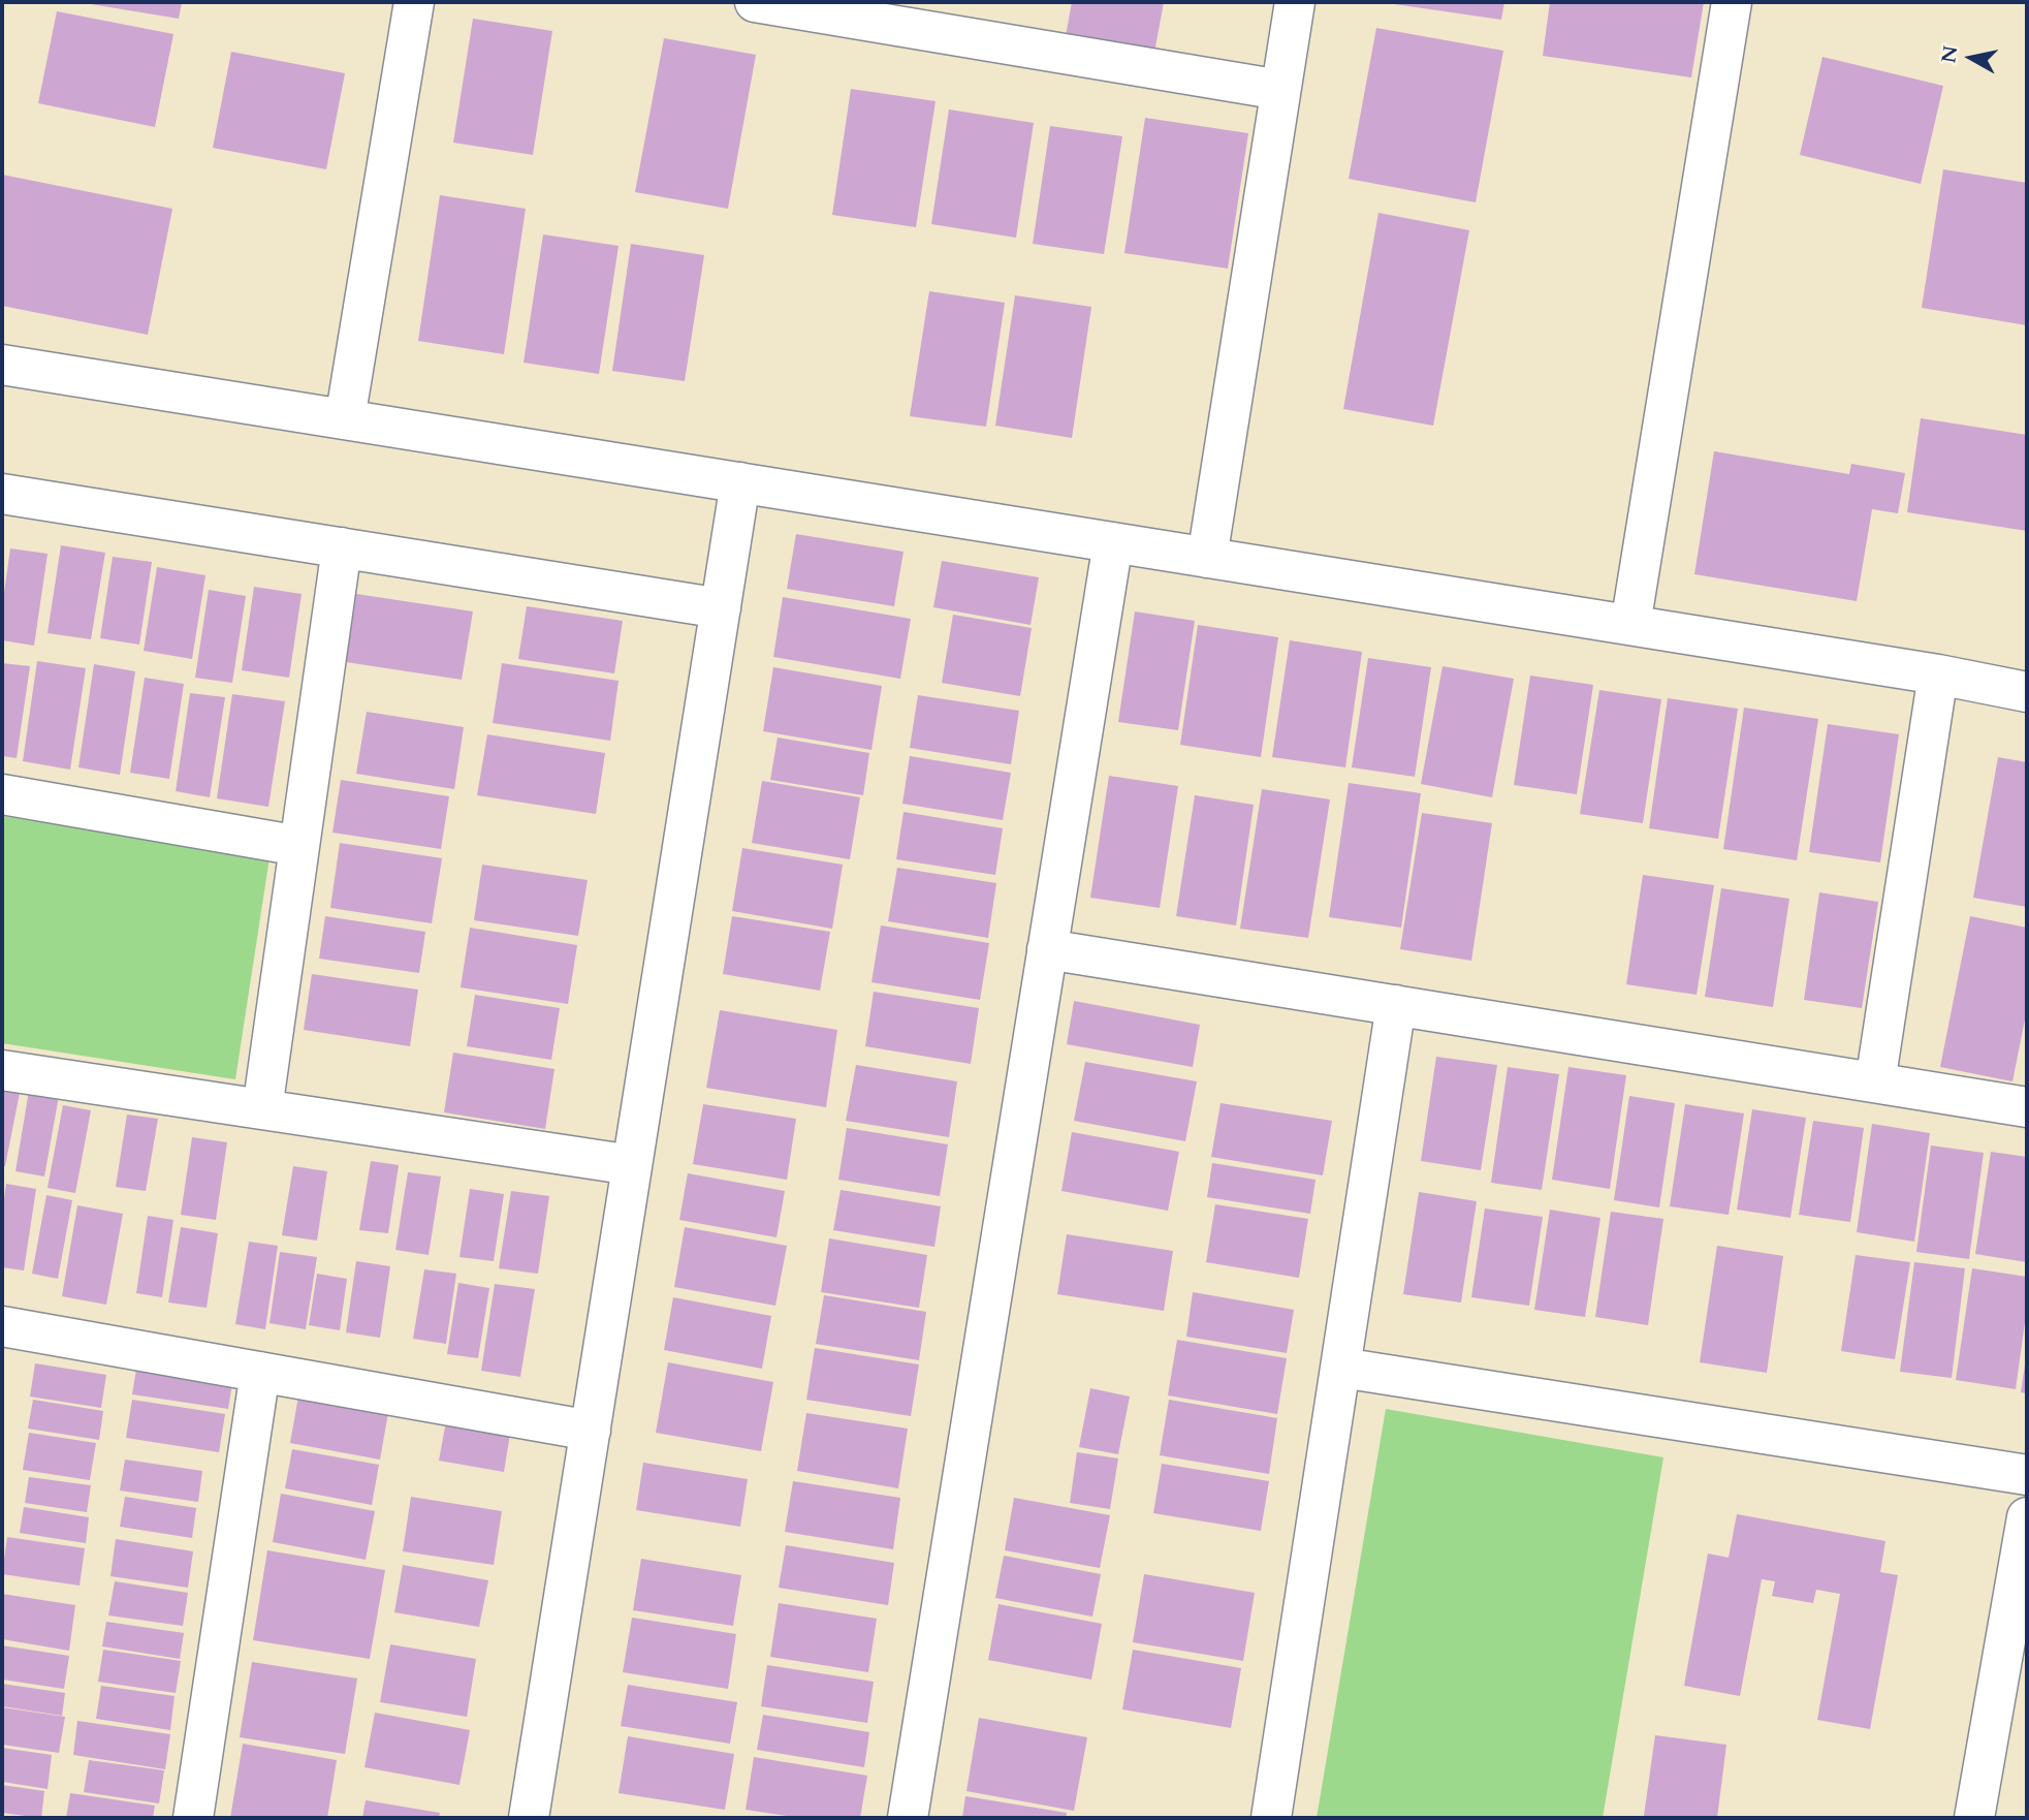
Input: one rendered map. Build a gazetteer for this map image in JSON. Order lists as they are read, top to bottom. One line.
{"north":"left"}
